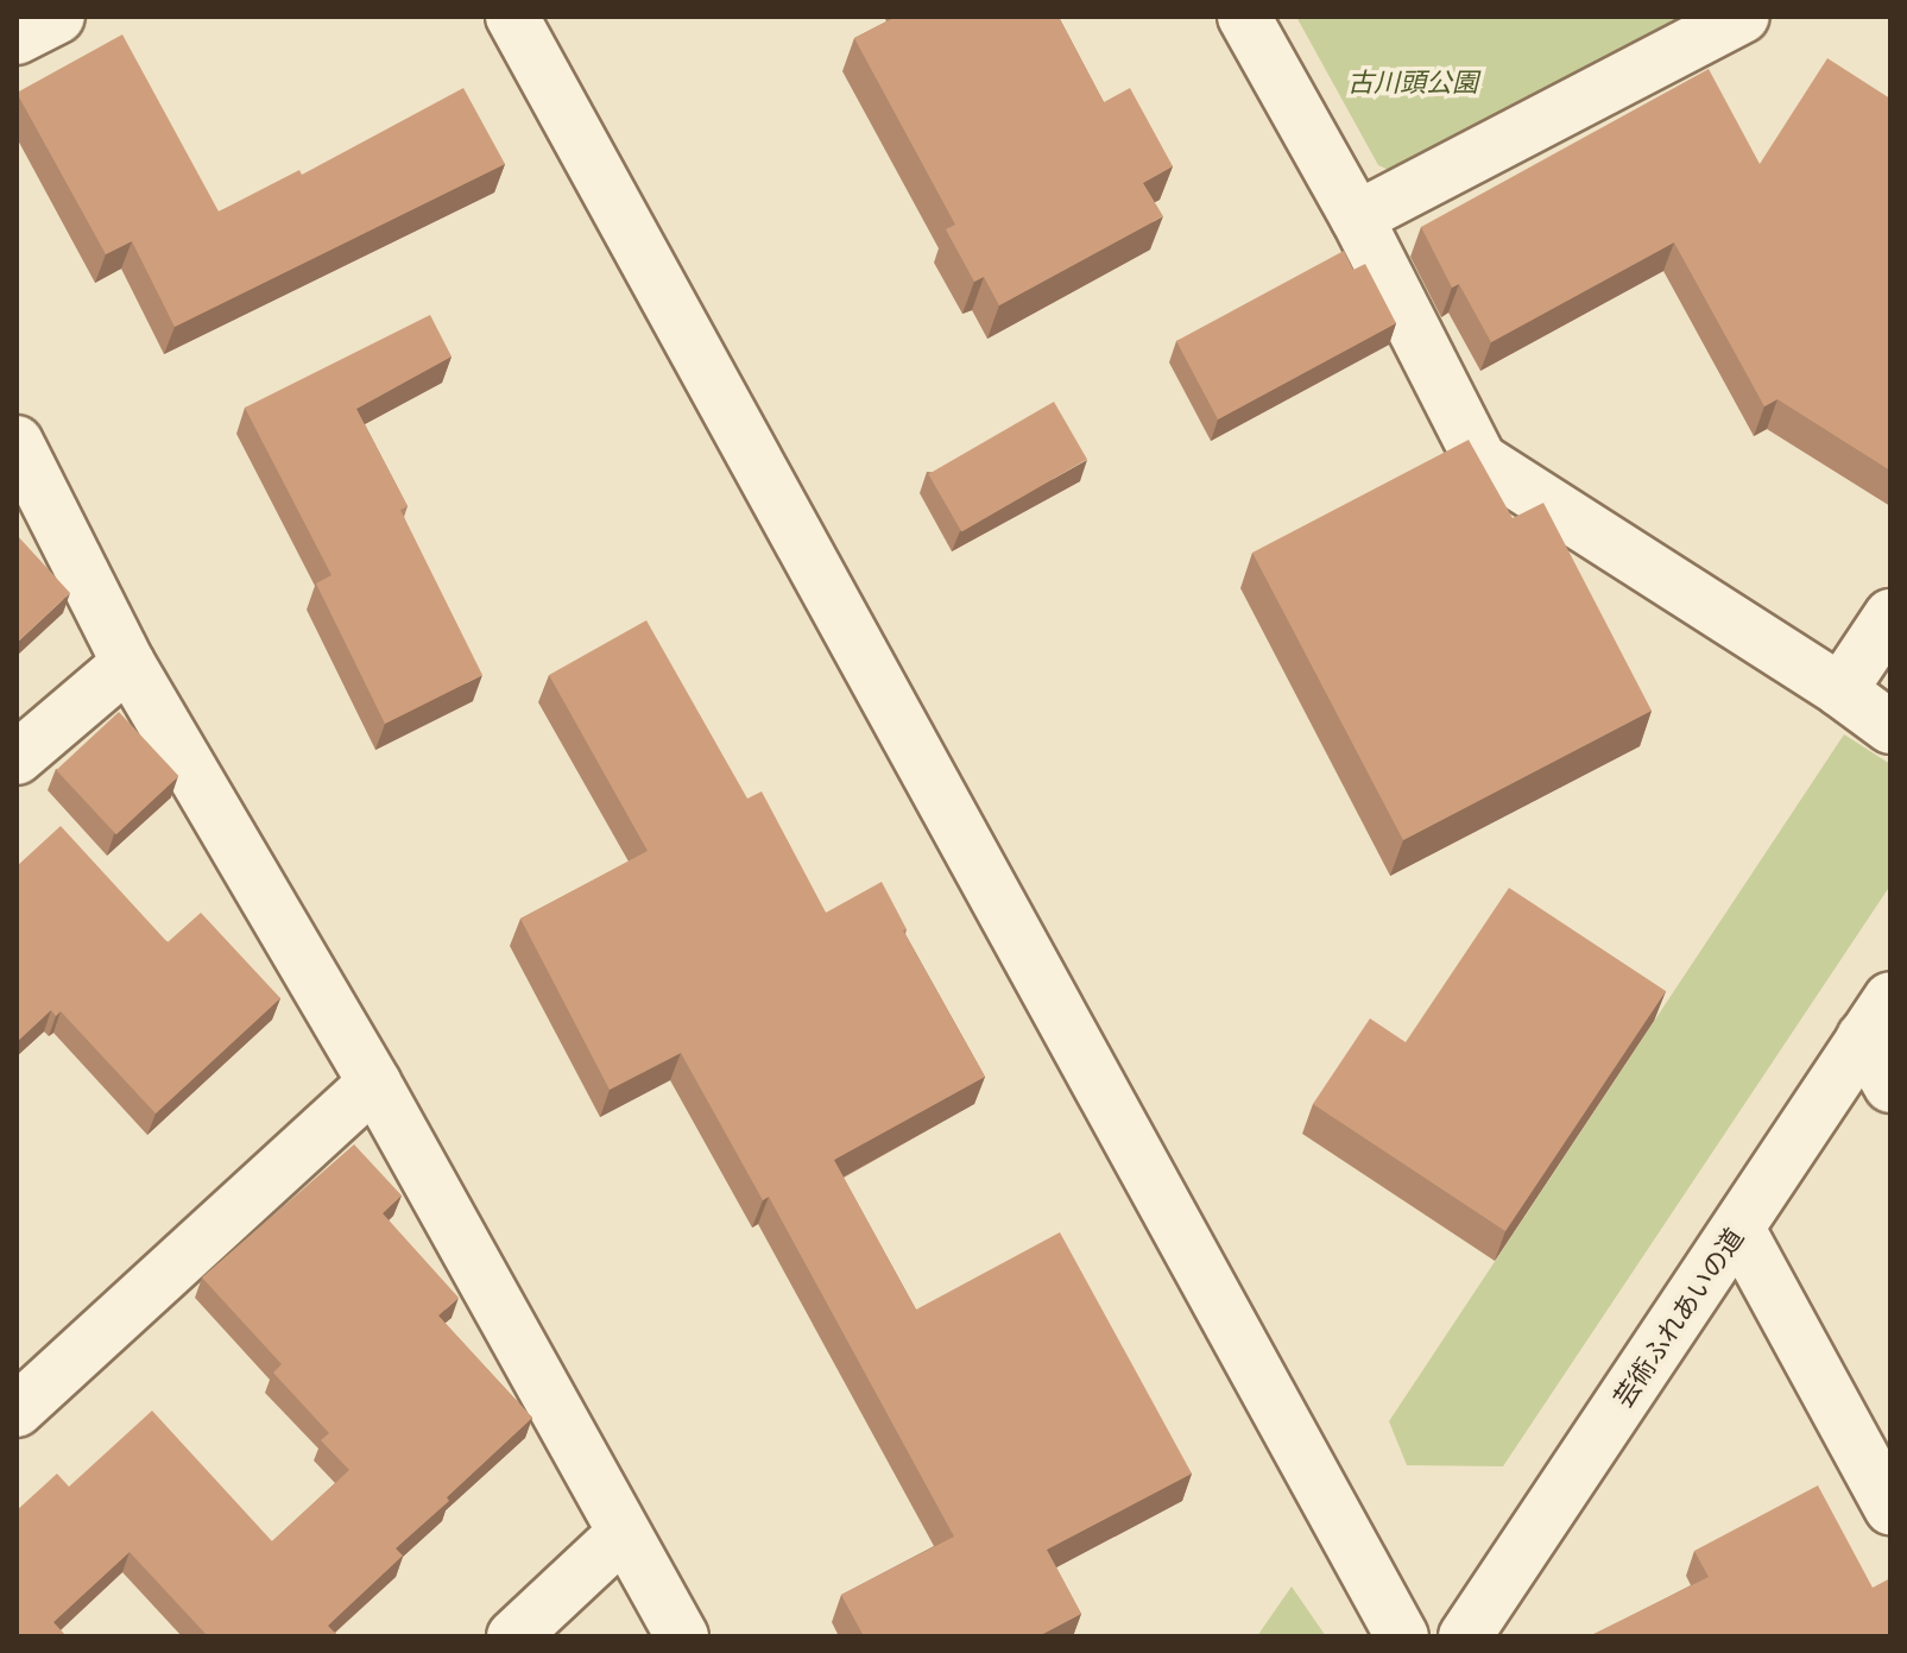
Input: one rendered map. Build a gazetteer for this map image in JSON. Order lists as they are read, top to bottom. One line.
{"streets":{"street":["芸術ふれあいの道"]},"parks":["古川頭公園"]}
